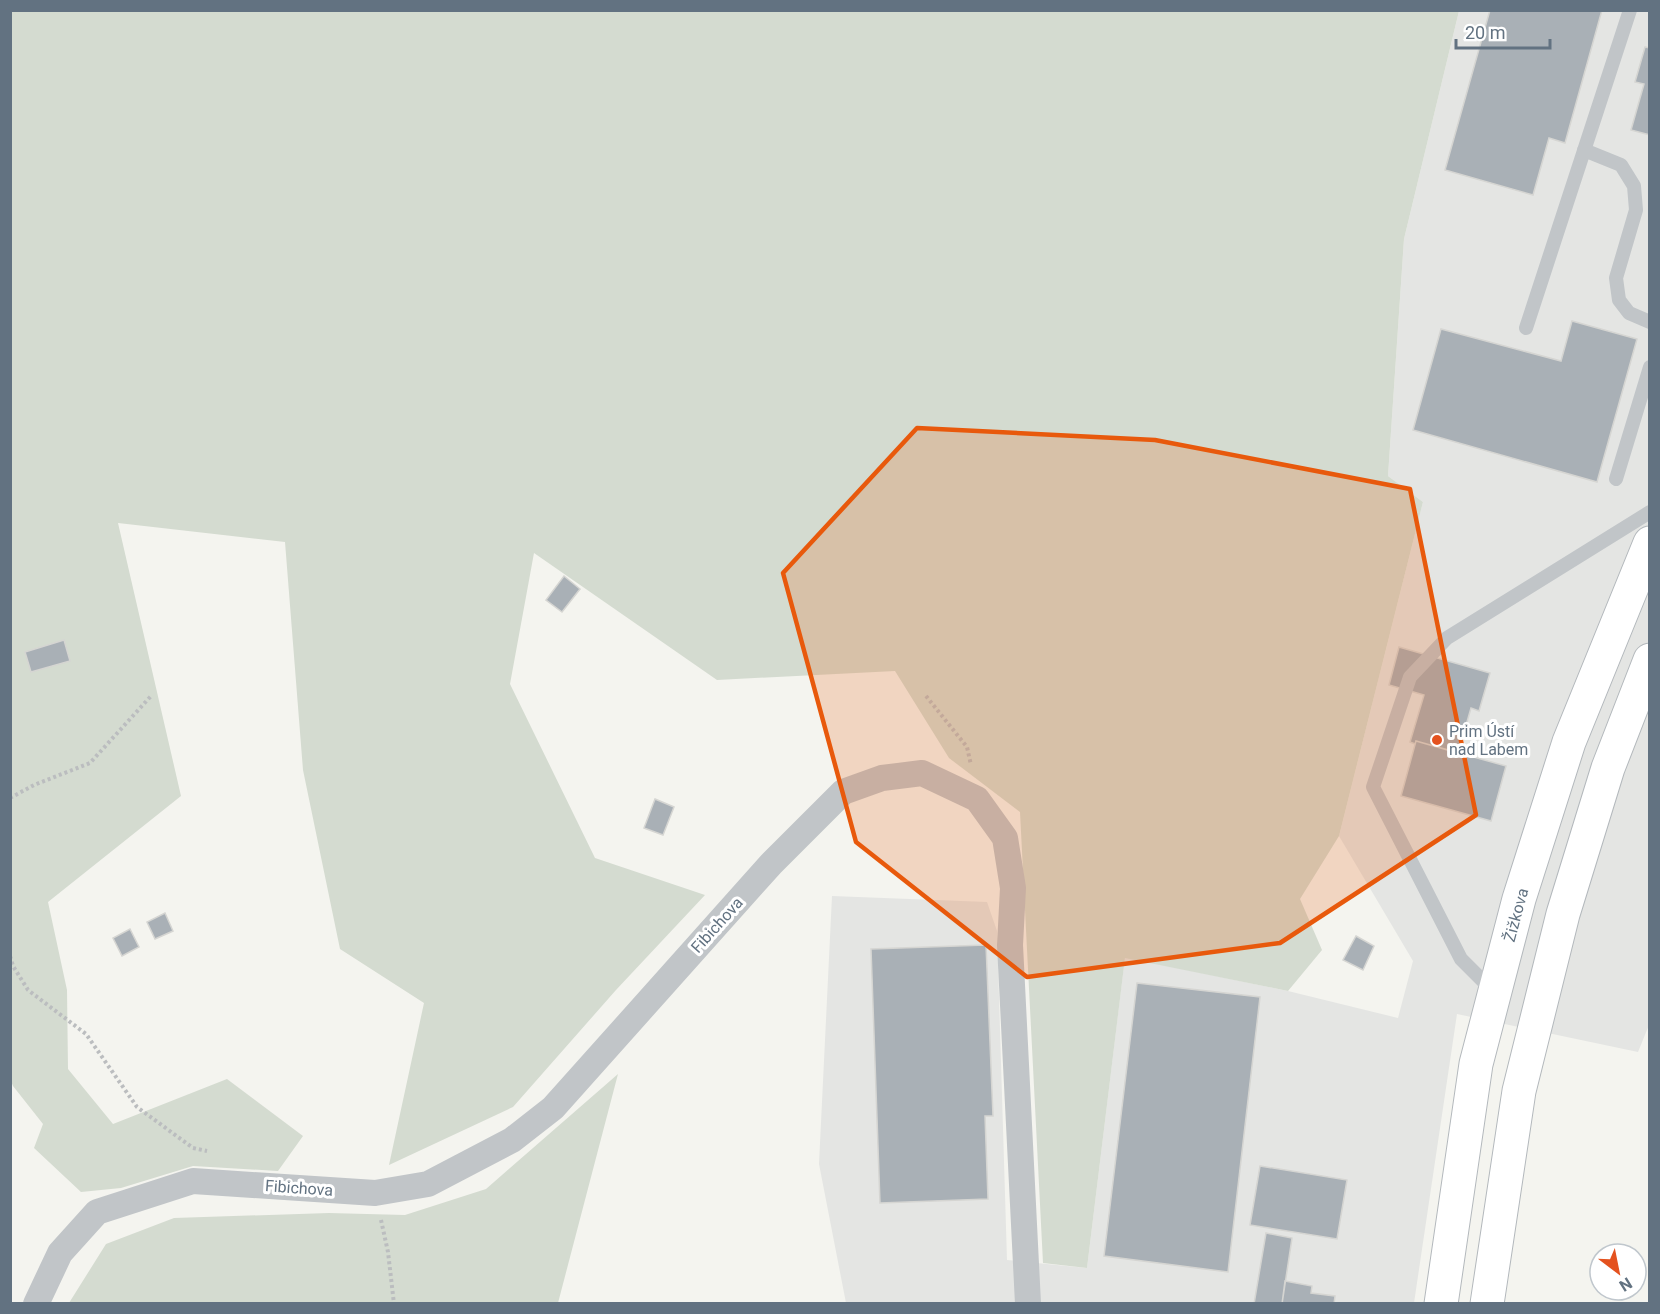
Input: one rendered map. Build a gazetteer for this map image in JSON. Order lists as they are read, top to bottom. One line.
{"streets":{"main road":["Žižkova"],"street":["Fibichova"]},"places":["Prim Ústí nad Labem"],"scale_bar":"20 m","north":"bottom right"}
